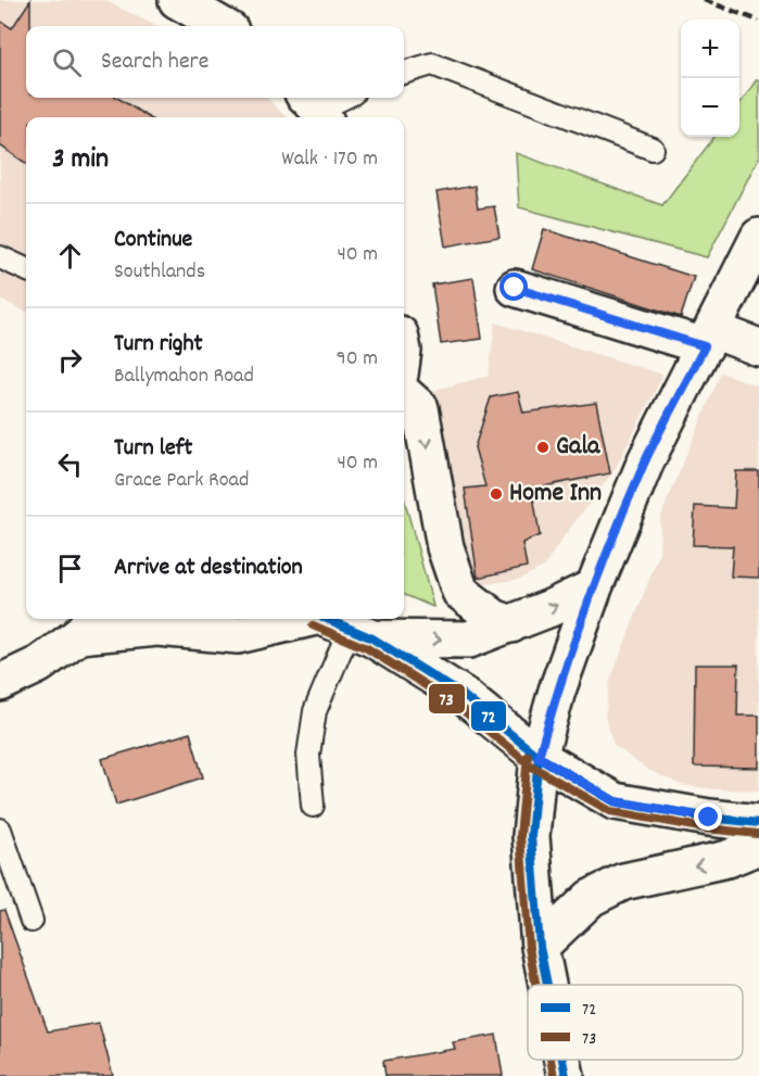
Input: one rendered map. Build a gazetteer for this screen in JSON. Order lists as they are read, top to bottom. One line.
{"places":["Gala","Home Inn"],"lines":["transit line 72","transit line 73"],"legend":["72","73"],"page":{"map_buttons":["+","−"],"search":"Search here","heading":["3 min","Walk · 170 m"],"list":[["Continue","Southlands","40 m"],["Turn right","Ballymahon Road","90 m"],["Turn left","Grace Park Road","40 m"],"Arrive at destination"]}}
